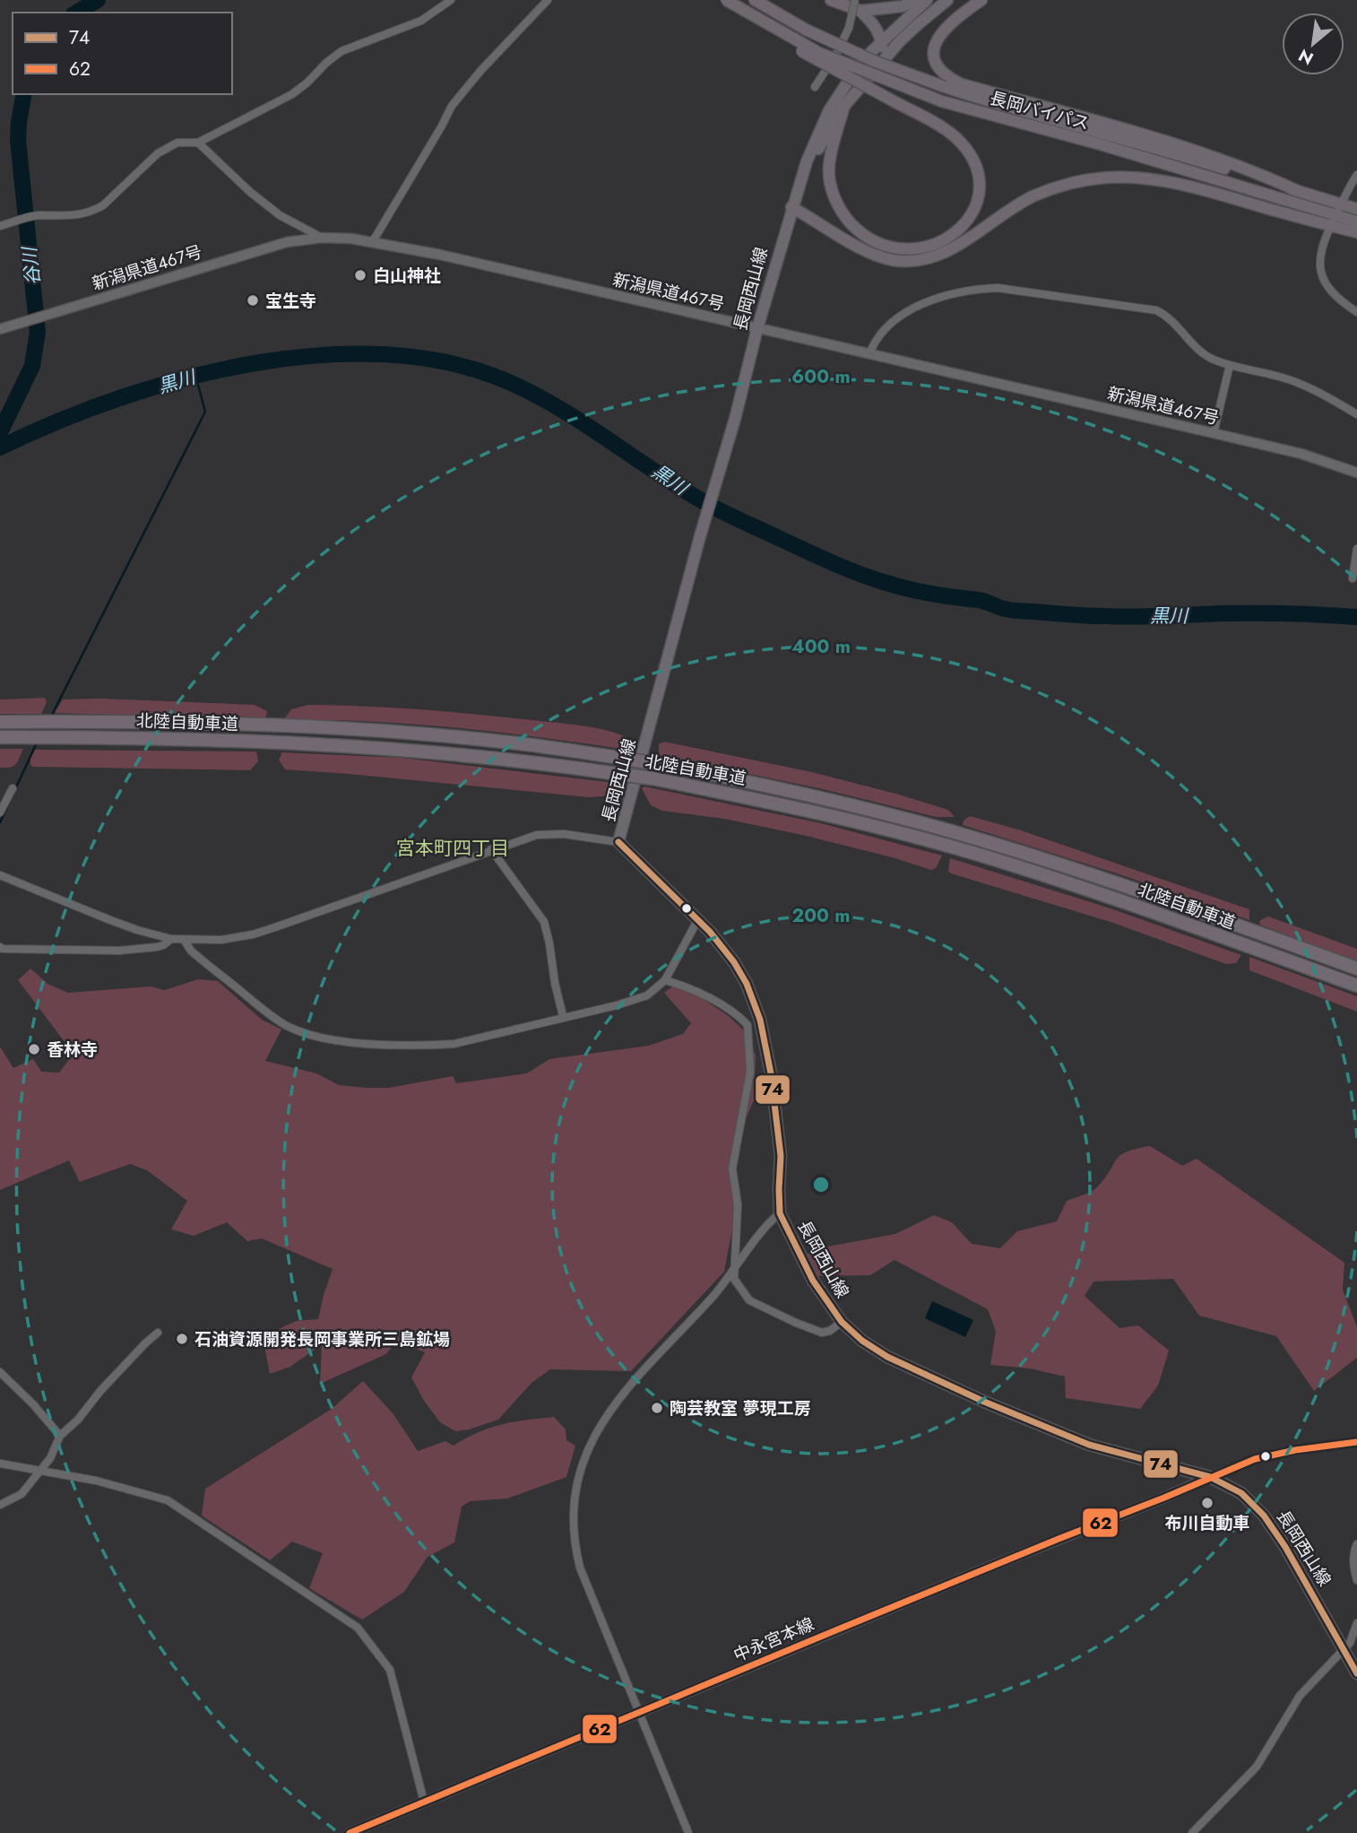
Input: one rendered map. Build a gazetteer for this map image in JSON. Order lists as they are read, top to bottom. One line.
{"streets":{"highway":["長岡バイパス","北陸自動車道"],"main road":["新潟県道467号","長岡西山線","中永宮本線"]},"crossings":[["新潟県道467号","長岡西山線"],["長岡西山線","中永宮本線"]],"districts":["宮本町四丁目"],"water":["谷川","黒川"],"places":["白山神社","宝生寺","香林寺","石油資源開発長岡事業所三島鉱場","陶芸教室 夢現工房","布川自動車"],"lines":["transit line 74","transit line 62"],"legend":["74","62"],"north":"bottom left","rings":["600 m","400 m","200 m"]}
